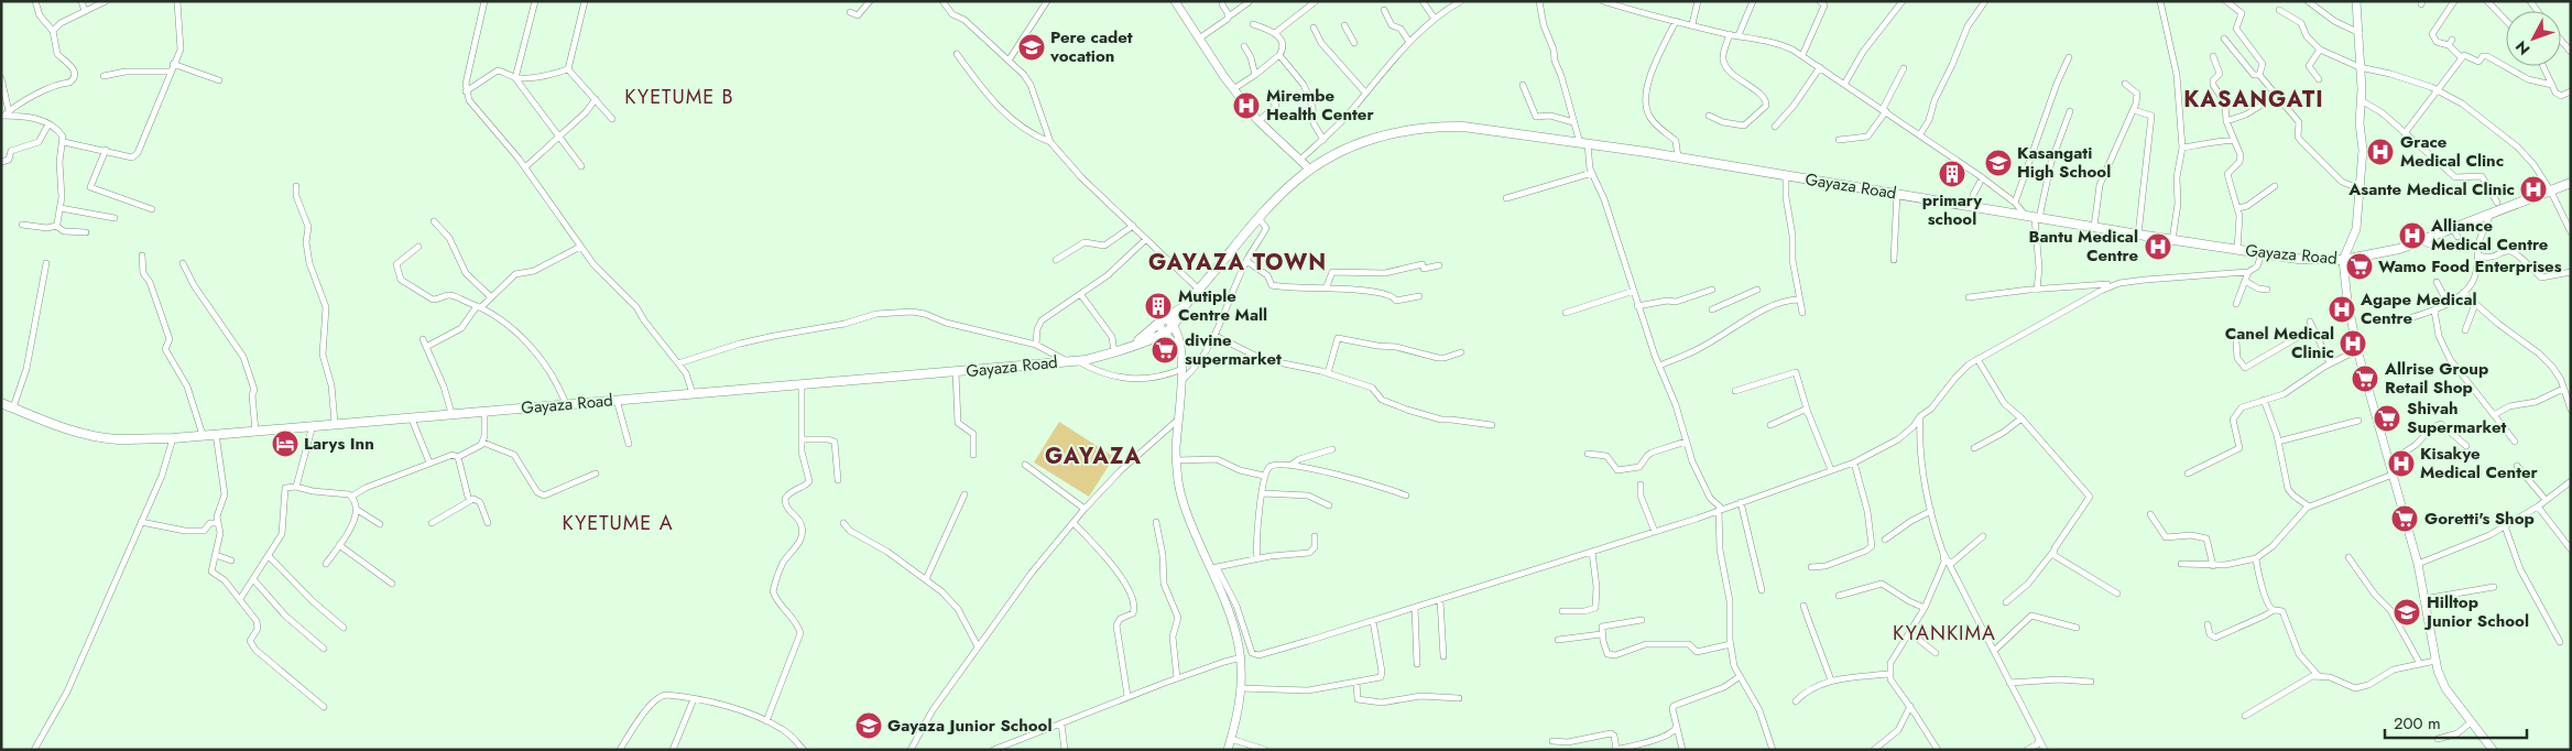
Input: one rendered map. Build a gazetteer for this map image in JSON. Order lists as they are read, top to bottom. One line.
{"streets":{"main road":["Gayaza Road"]},"districts":["KYETUME B","KASANGATI","GAYAZA TOWN","GAYAZA","KYETUME A","KYANKIMA"],"places":{"school or university":["Pere cadet vocation","Kasangati High School","Hilltop Junior School","Gayaza Junior School"],"hospital":["Mirembe Health Center","Grace Medical Clinc","Asante Medical Clinic","Alliance Medical Centre","Bantu Medical Centre","Agape Medical Centre","Canel Medical Clinic","Kisakye Medical Center"],"building":["primary school","Mutiple Centre Mall"],"supermarket":["Wamo Food Enterprises","divine supermarket","Allrise Group Retail Shop","Shivah Supermarket","Goretti's Shop"],"hotel":["Larys Inn"]},"scale_bar":"200 m","north":"bottom left"}
